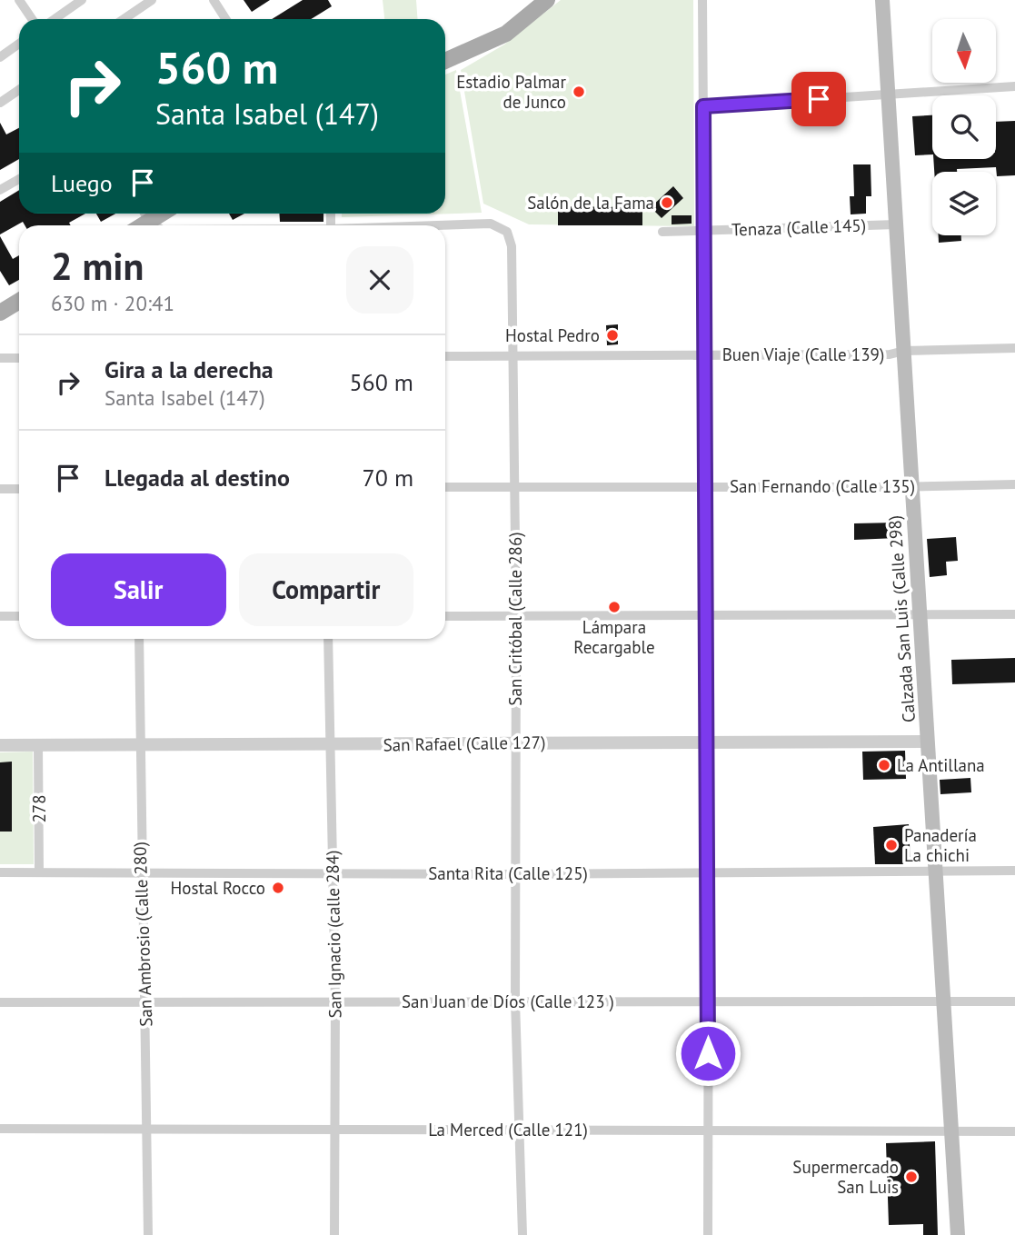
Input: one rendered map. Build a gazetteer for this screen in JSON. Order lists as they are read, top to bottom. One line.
{"streets":{"main road":["Calzada San Luis (Calle 298)"],"street":["Tenaza (Calle 145)","Buen Viaje (Calle 139)","San Fernando (Calle 135)","San Critóbal (Calle 286)","San Rafael (Calle 127)","278","Santa Rita (Calle 125)","San Ambrosio (Calle 280)","San Ignacio (calle 284)","San Juan de Díos (Calle 123 )","La Merced (Calle 121)"]},"crossings":[["Tenaza (Calle 145)","Calzada San Luis (Calle 298)"],["Buen Viaje (Calle 139)","San Critóbal (Calle 286)"],["Buen Viaje (Calle 139)","Calzada San Luis (Calle 298)"],["San Fernando (Calle 135)","San Critóbal (Calle 286)"],["San Fernando (Calle 135)","Calzada San Luis (Calle 298)"],["San Critóbal (Calle 286)","San Rafael (Calle 127)"],["San Critóbal (Calle 286)","Santa Rita (Calle 125)"],["San Critóbal (Calle 286)","San Juan de Díos (Calle 123 )"],["San Critóbal (Calle 286)","La Merced (Calle 121)"],["Calzada San Luis (Calle 298)","San Rafael (Calle 127)"],["Calzada San Luis (Calle 298)","Santa Rita (Calle 125)"],["Calzada San Luis (Calle 298)","San Juan de Díos (Calle 123 )"],["Calzada San Luis (Calle 298)","La Merced (Calle 121)"],["San Rafael (Calle 127)","278"],["San Rafael (Calle 127)","San Ambrosio (Calle 280)"],["San Rafael (Calle 127)","San Ignacio (calle 284)"],["278","Santa Rita (Calle 125)"],["Santa Rita (Calle 125)","San Ambrosio (Calle 280)"],["Santa Rita (Calle 125)","San Ignacio (calle 284)"],["San Ambrosio (Calle 280)","San Juan de Díos (Calle 123 )"],["San Ambrosio (Calle 280)","La Merced (Calle 121)"],["San Ignacio (calle 284)","San Juan de Díos (Calle 123 )"],["San Ignacio (calle 284)","La Merced (Calle 121)"]],"places":["Estadio Palmar de Junco","Salón de la Fama","Hostal Pedro","Lámpara Recargable","La Antillana","Panadería La chichi","Hostal Rocco","Supermercado San Luis"],"north":"bottom","page":{"turn":["560 m","Santa Isabel (147)"],"then":"Luego","heading":["2 min","630 m · 20:41"],"list":[{"name":"Gira a la derecha","note":"Santa Isabel (147)","value":"560 m"},{"name":"Llegada al destino","value":"70 m"}],"buttons":["Salir","Compartir"]}}
